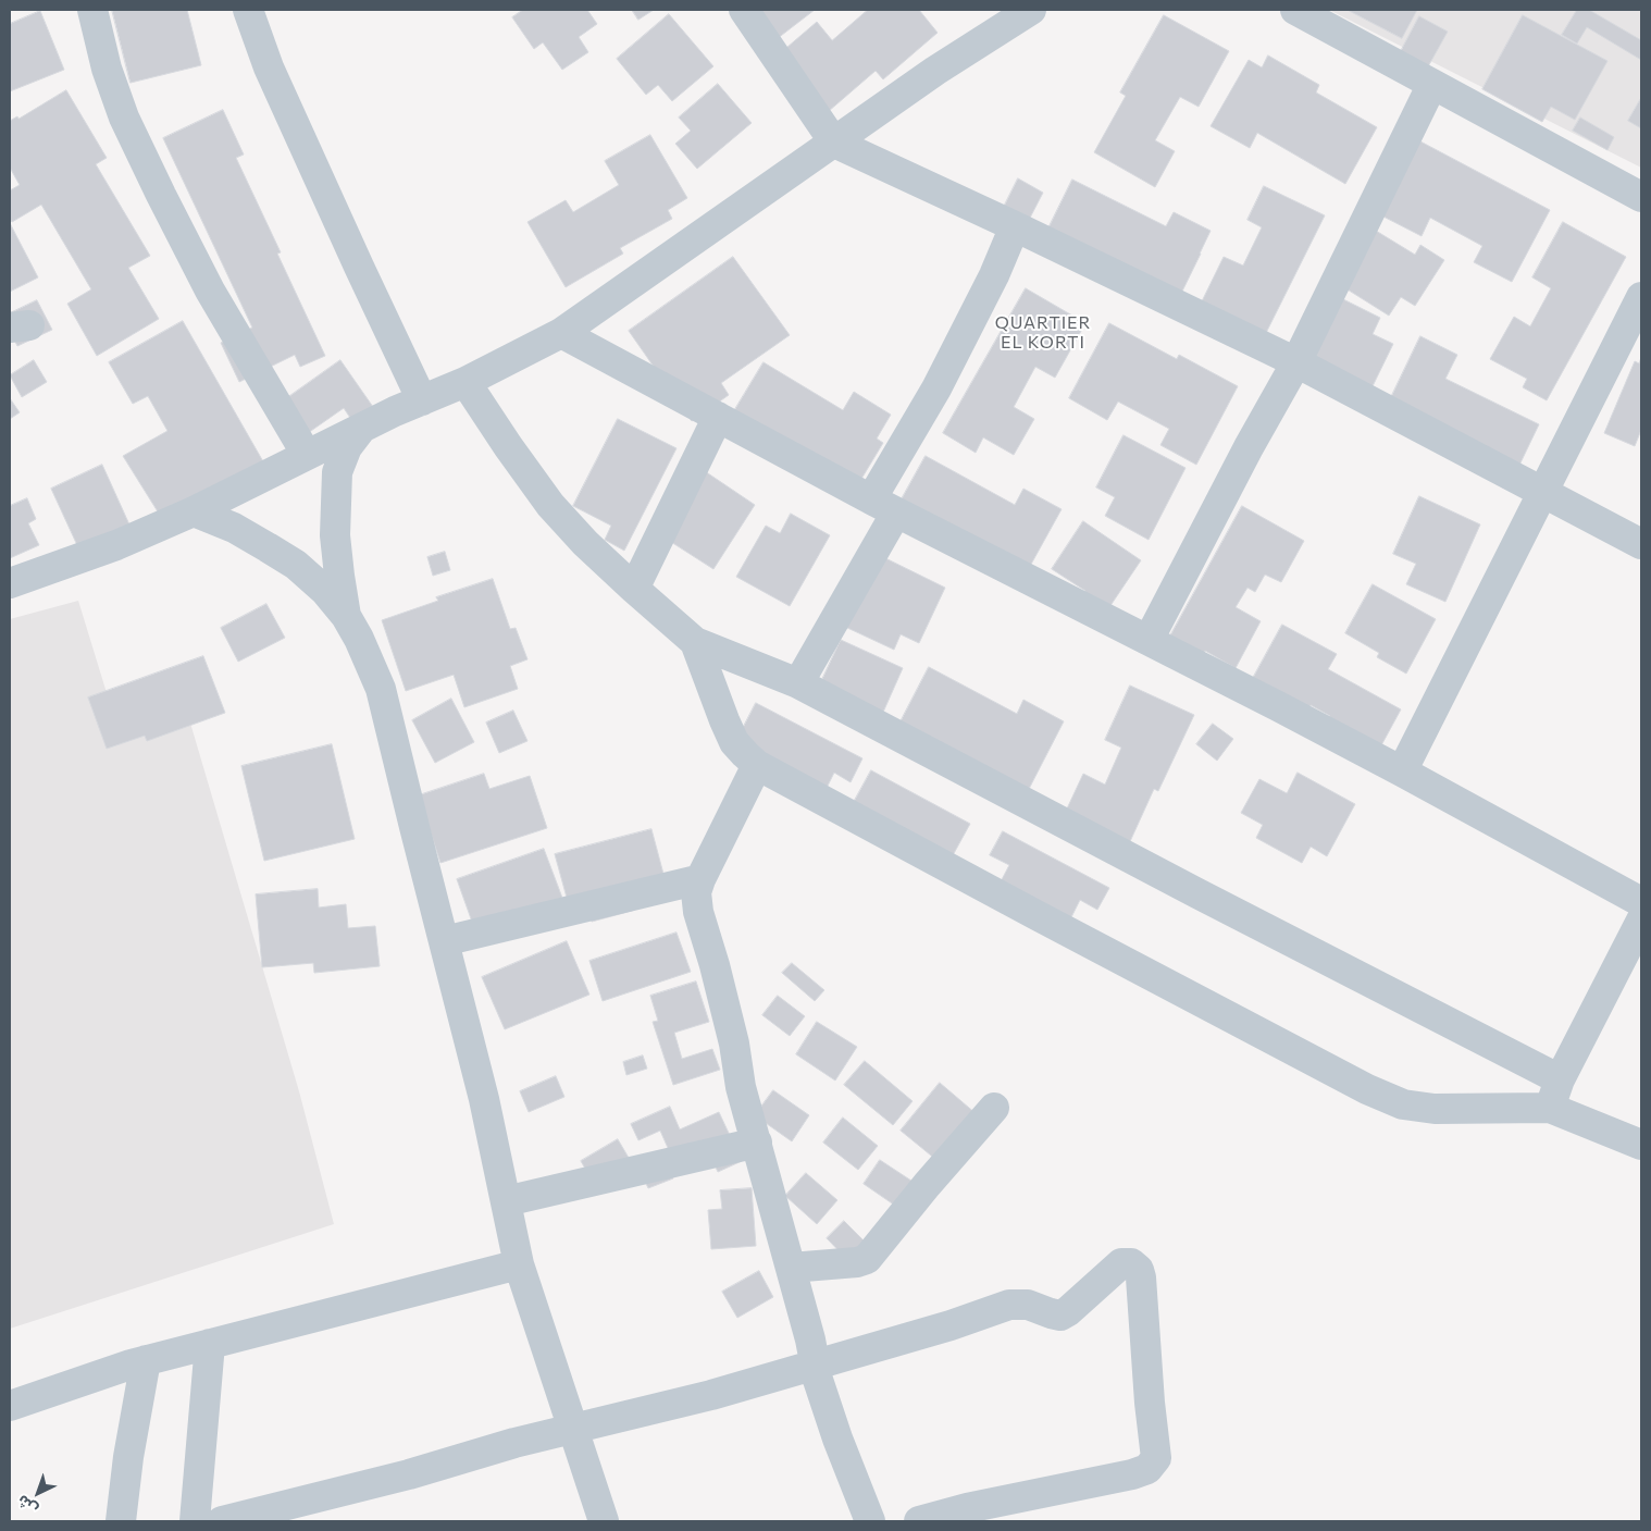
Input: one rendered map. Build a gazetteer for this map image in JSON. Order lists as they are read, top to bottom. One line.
{"districts":["QUARTIER EL KORTI"],"north":"bottom left"}
